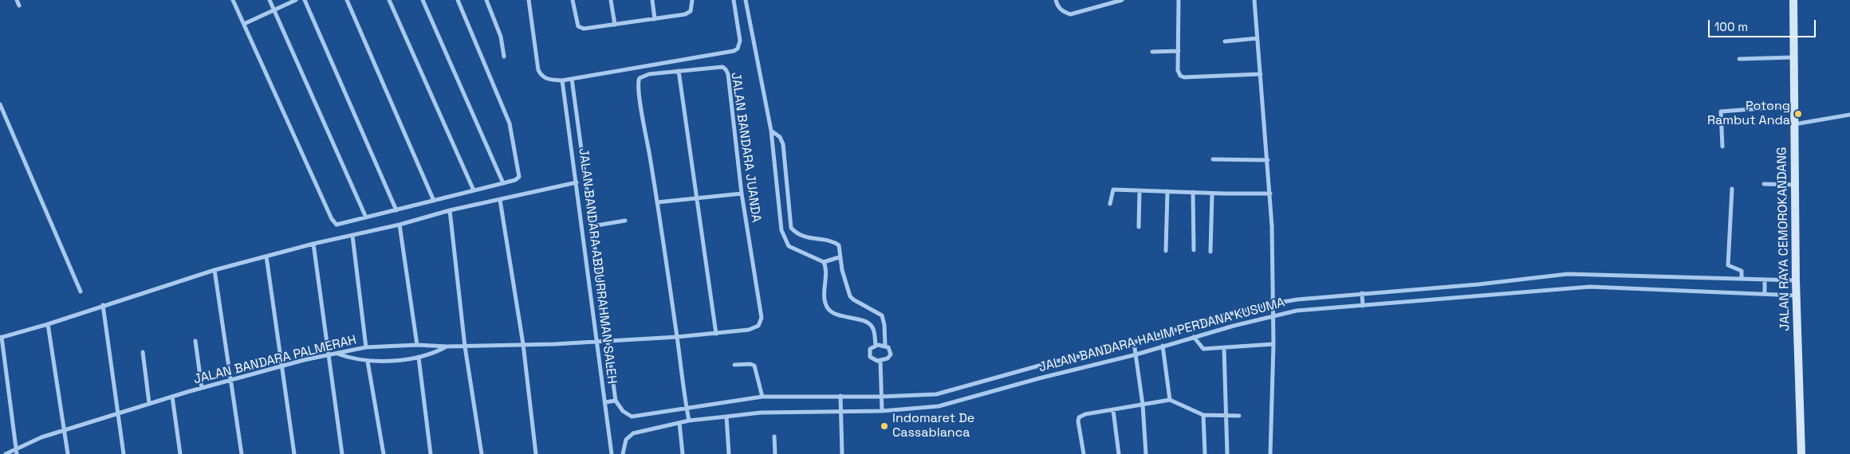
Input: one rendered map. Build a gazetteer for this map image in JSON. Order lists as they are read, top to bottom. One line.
{"streets":{"main road":["JALAN RAYA CEMOROKANDANG"],"street":["JALAN BANDARA JUANDA","JALAN BANDARA ABDURRAHMAN SALEH","JALAN BANDARA HALIM PERDANA KUSUMA","JALAN BANDARA PALMERAH"]},"crossings":[["JALAN BANDARA JUANDA","JALAN BANDARA ABDURRAHMAN SALEH"],["JALAN BANDARA JUANDA","JALAN BANDARA HALIM PERDANA KUSUMA"],["JALAN BANDARA JUANDA","JALAN BANDARA PALMERAH"],["JALAN RAYA CEMOROKANDANG","JALAN BANDARA HALIM PERDANA KUSUMA"],["JALAN BANDARA ABDURRAHMAN SALEH","JALAN BANDARA HALIM PERDANA KUSUMA"],["JALAN BANDARA ABDURRAHMAN SALEH","JALAN BANDARA PALMERAH"]],"places":["Potong Rambut Anda","Indomaret De Cassablanca"],"scale_bar":"100 m"}
